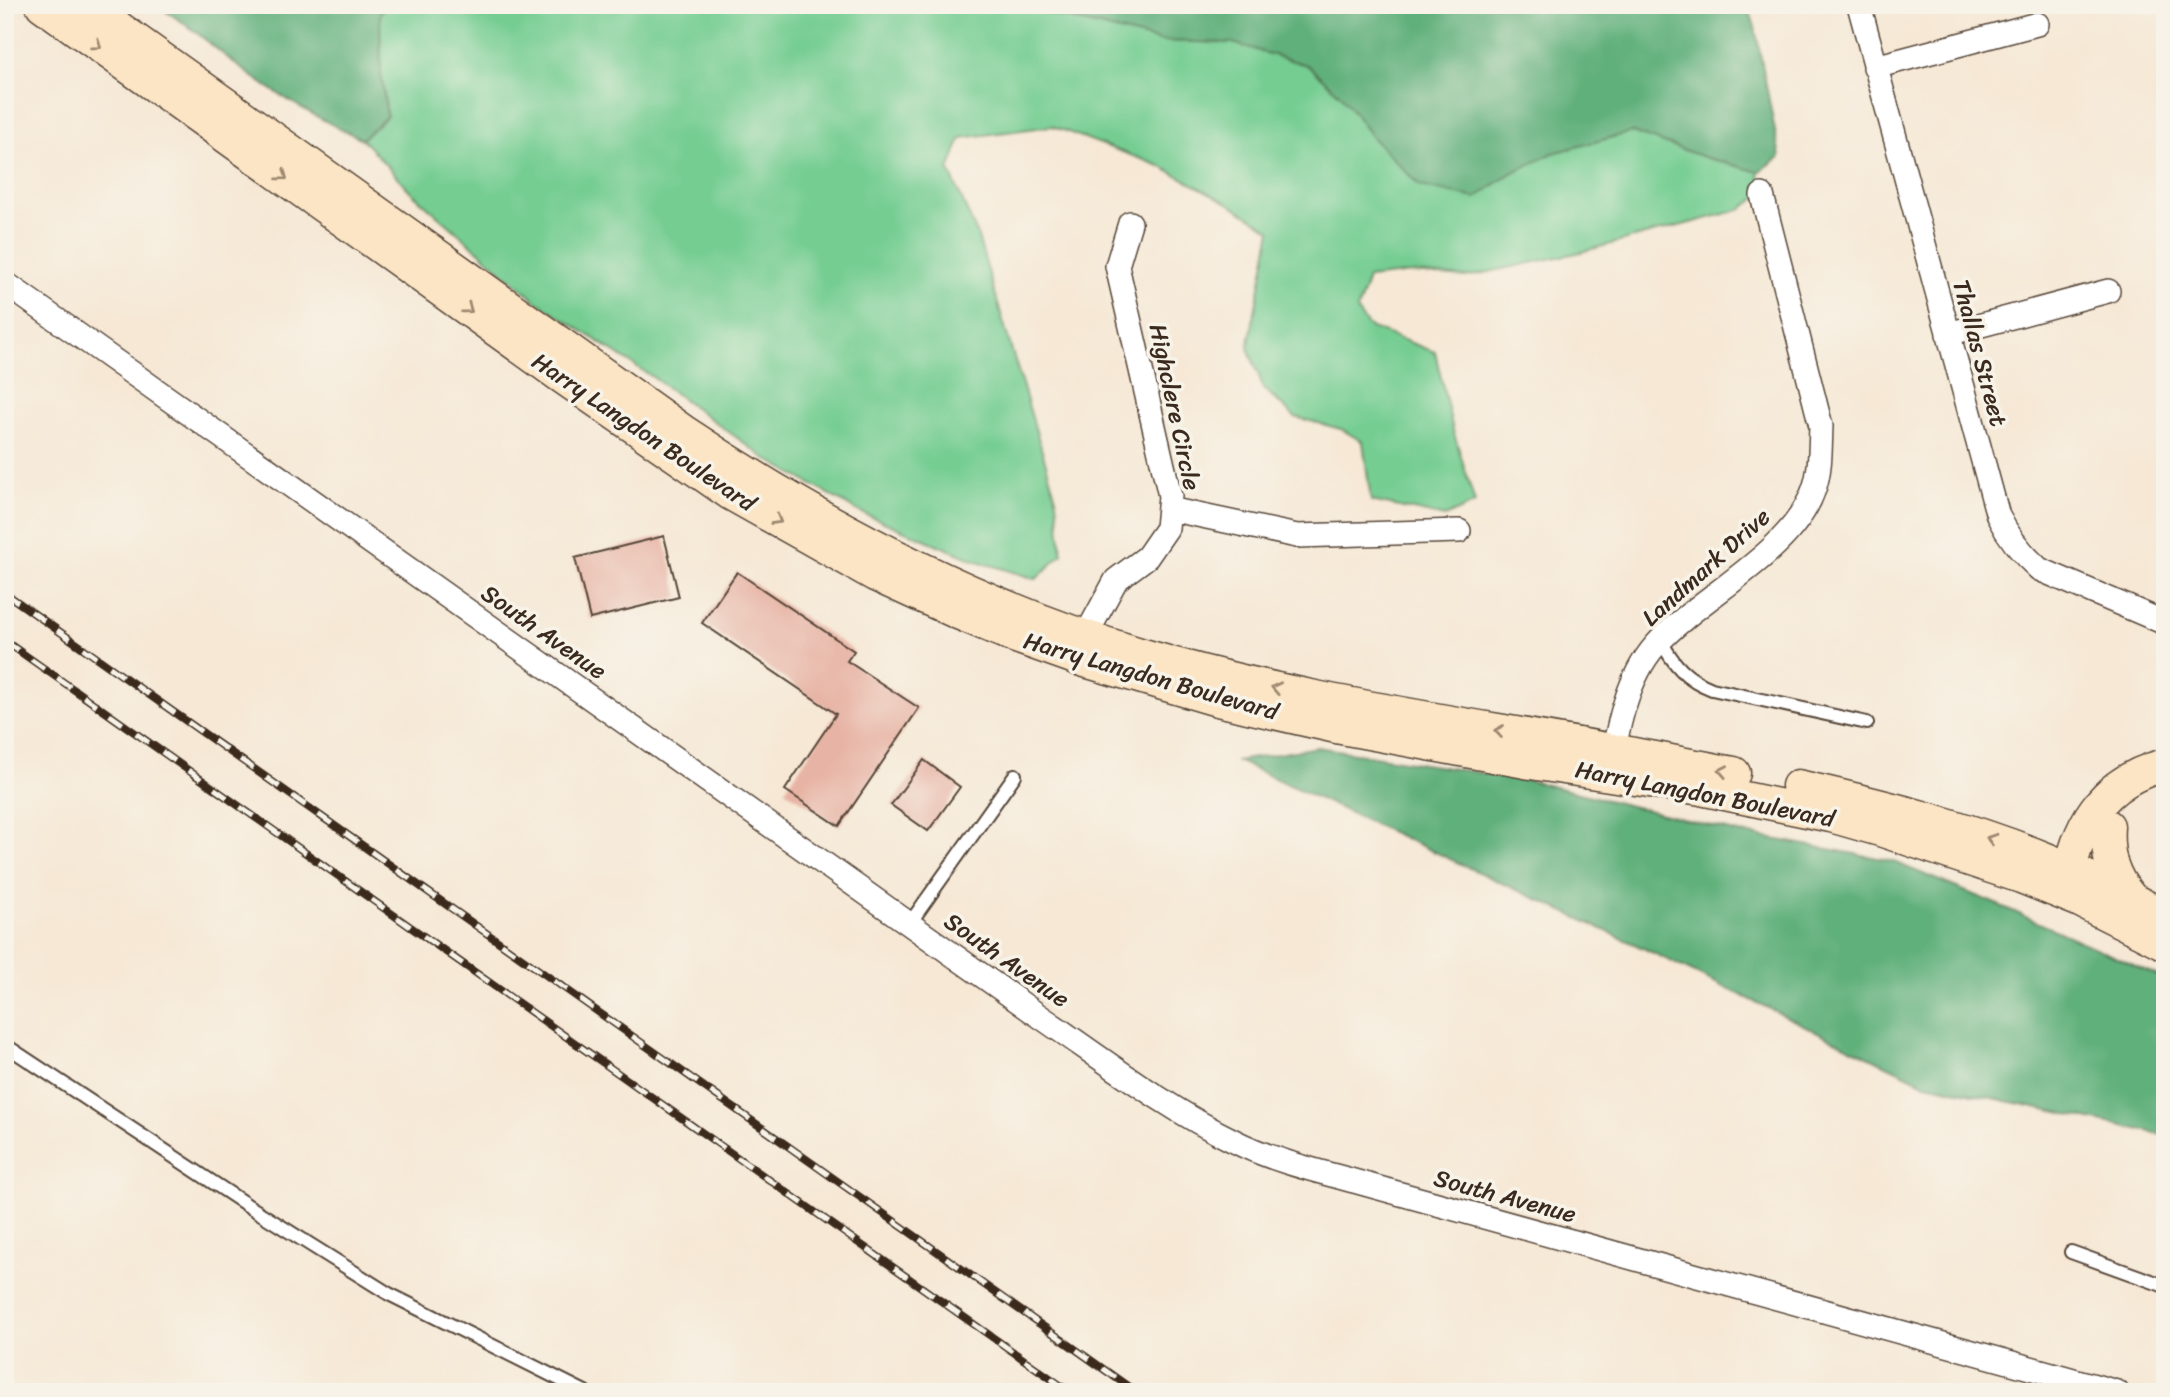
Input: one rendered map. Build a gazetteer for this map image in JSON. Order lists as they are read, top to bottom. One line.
{"streets":{"main road":["Harry Langdon Boulevard"],"street":["Thallas Street","Highclere Circle","Landmark Drive","South Avenue"]},"crossings":[["Highclere Circle","Harry Langdon Boulevard"],["Harry Langdon Boulevard","Landmark Drive"]]}
